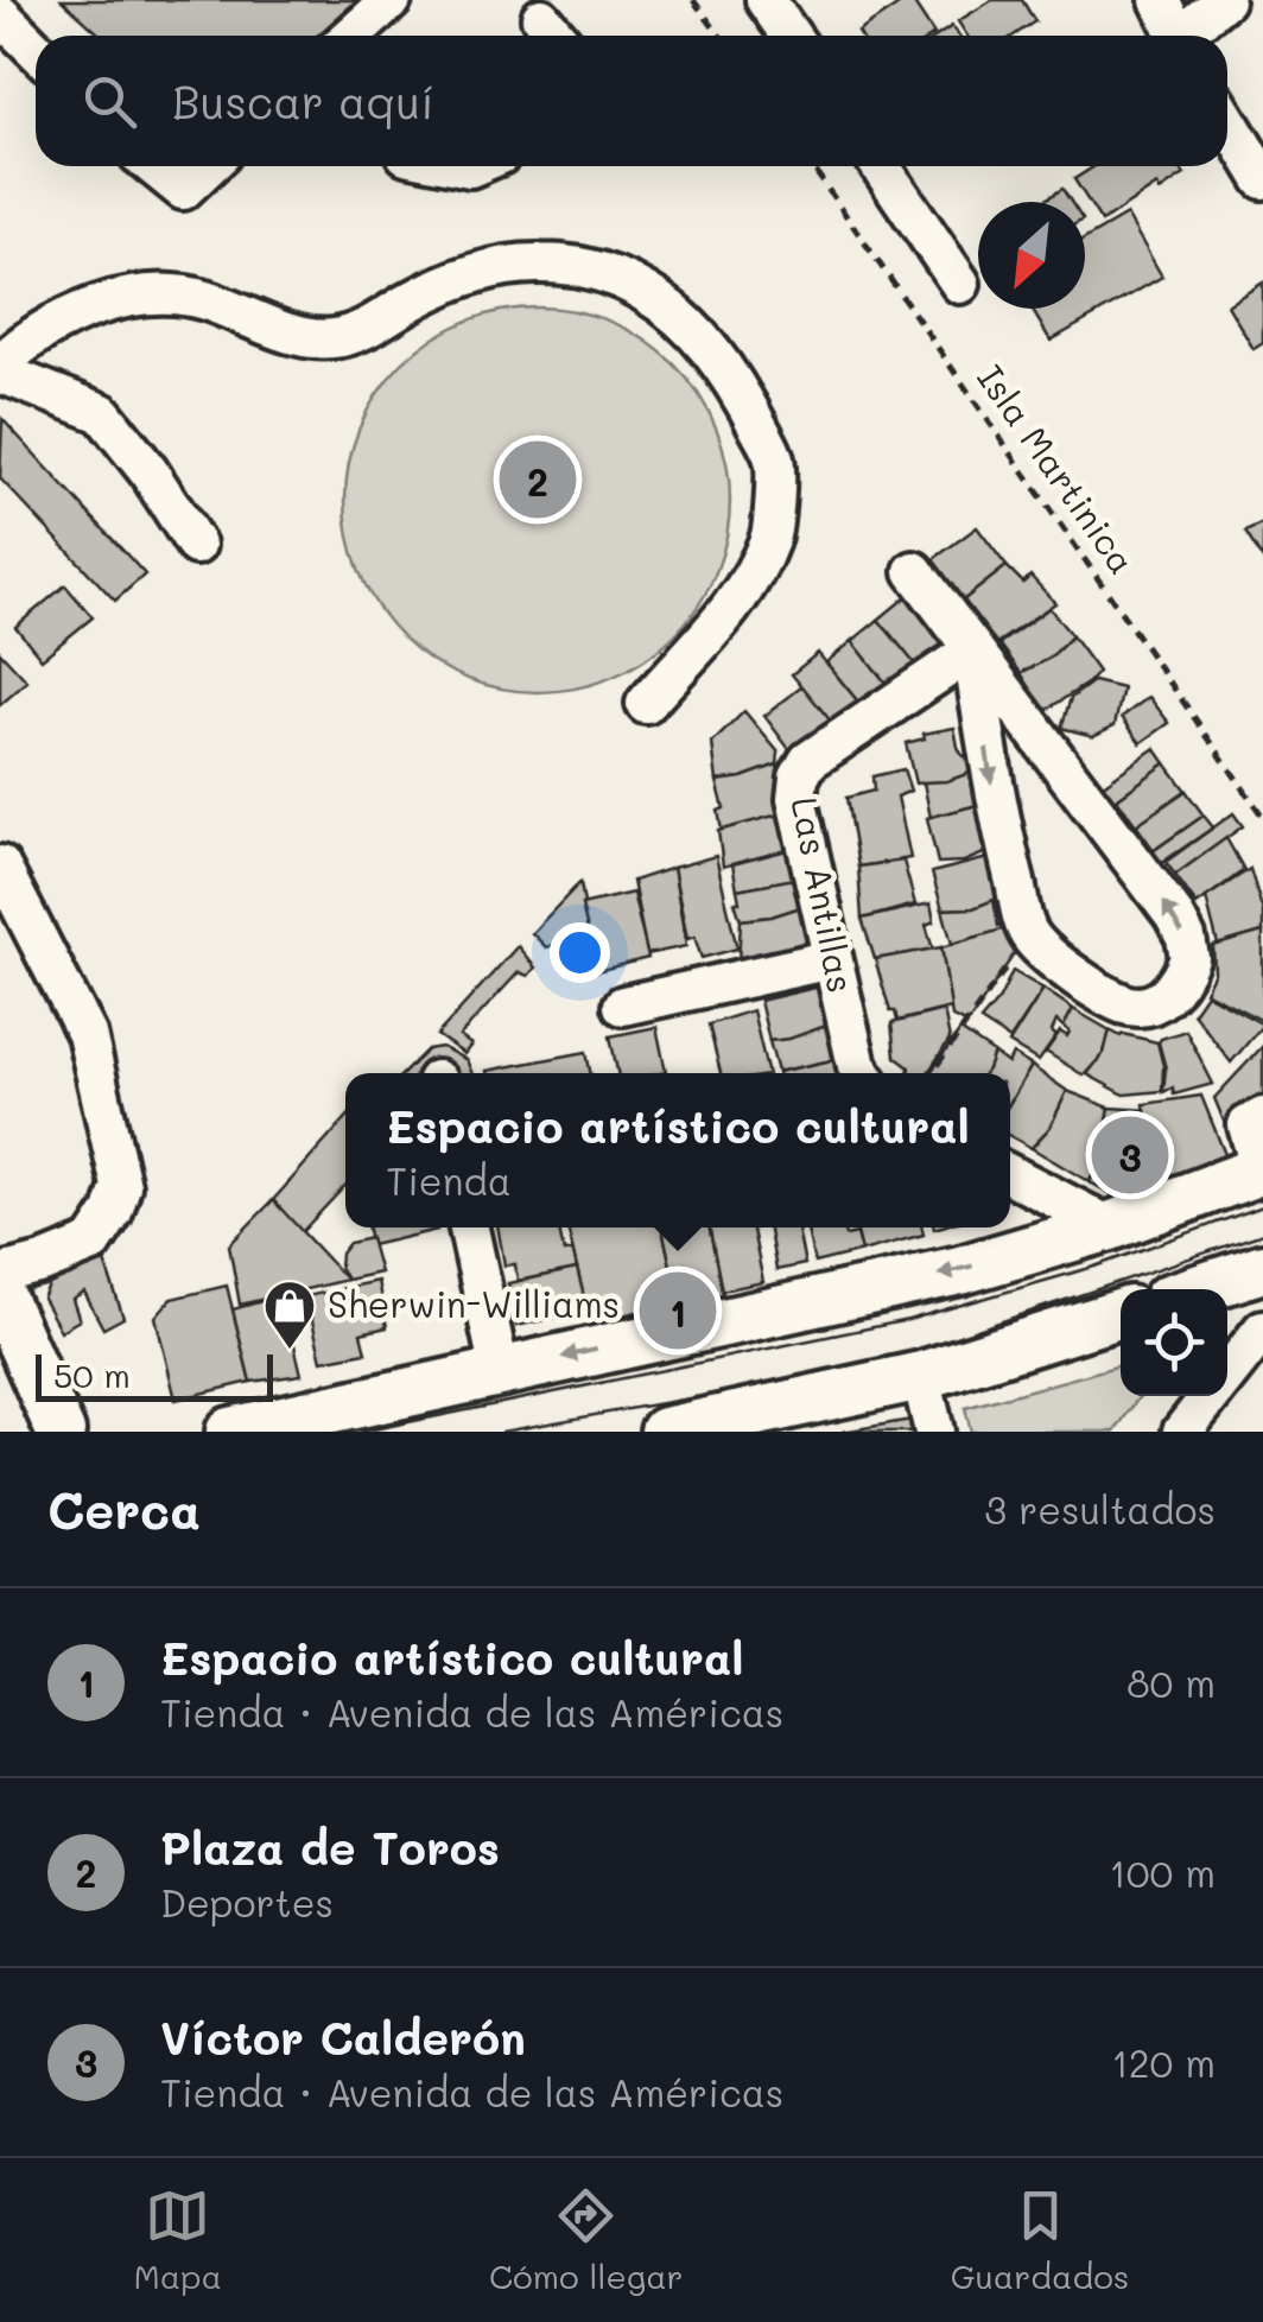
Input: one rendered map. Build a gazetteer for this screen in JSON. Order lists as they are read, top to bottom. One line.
{"streets":{"street":["Las Antillas"],"path":["Isla Martinica"]},"places":{"shop":["Sherwin-Williams"]},"scale_bar":"50 m","north":"bottom left","page":{"search":"Buscar aquí","pins":["2","3","1"],"popup":["Espacio artístico cultural","Tienda"],"scale":"50 m","heading":["Cerca","3 resultados"],"list":[{"mark":"1","name":"Espacio artístico cultural","note":"Tienda · Avenida de las Américas","value":"80 m"},{"mark":"2","name":"Plaza de Toros","note":"Deportes","value":"100 m"},{"mark":"3","name":"Víctor Calderón","note":"Tienda · Avenida de las Américas","value":"120 m"}],"nav":["Mapa","Cómo llegar","Guardados"]}}
